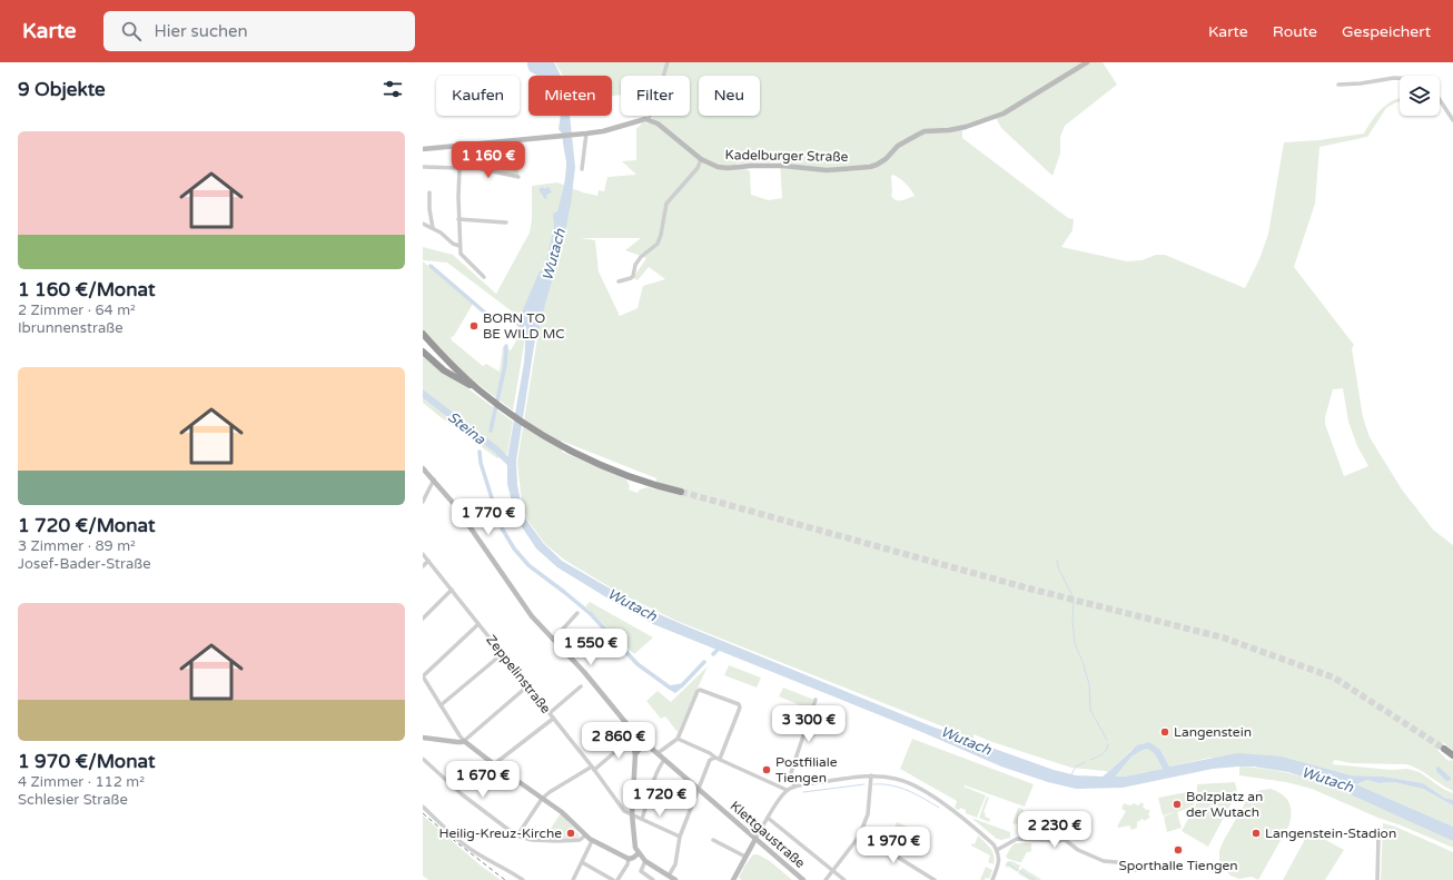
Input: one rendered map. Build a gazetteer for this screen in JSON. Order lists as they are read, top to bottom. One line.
{"streets":{"main road":["Kadelburger Straße","Klettgaustraße"],"street":["Zeppelinstraße"]},"water":["Wutach","Steina"],"places":["BORN TO BE WILD MC","Langenstein","Postfiliale Tiengen","Bolzplatz an der Wutach","Heilig-Kreuz-Kirche","Langenstein-Stadion","Sporthalle Tiengen"],"page":{"header":"Karte","search":"Hier suchen","nav":["Karte","Route","Gespeichert"],"heading":"9 Objekte","chip":["Kaufen","Mieten","Filter","Neu"],"list":[{"name":"1 160 €/Monat","note":"2 Zimmer · 64 m² · Ibrunnenstraße"},{"name":"1 720 €/Monat","note":"3 Zimmer · 89 m² · Josef-Bader-Straße"},{"name":"1 970 €/Monat","note":"4 Zimmer · 112 m² · Schlesier Straße"}],"price":["1 160 €","1 770 €","1 550 €","3 300 €","2 860 €","1 670 €","1 720 €","2 230 €","1 970 €"]}}
